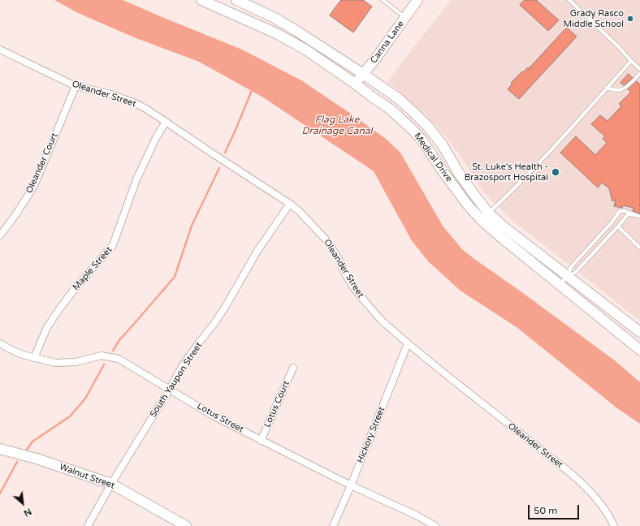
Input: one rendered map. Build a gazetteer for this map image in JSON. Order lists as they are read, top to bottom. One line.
{"streets":{"street":["Canna Lane","Oleander Street","Medical Drive","Oleander Court","Maple Street","South Yaupon Street","Lotus Court","Lotus Street","Hickory Street","Walnut Street"]},"crossings":[["Canna Lane","Medical Drive"],["Oleander Street","Oleander Court"],["Oleander Street","Maple Street"],["Oleander Street","South Yaupon Street"],["Oleander Street","Hickory Street"],["Maple Street","Lotus Street"],["South Yaupon Street","Lotus Street"],["South Yaupon Street","Walnut Street"],["Lotus Court","Lotus Street"],["Lotus Street","Hickory Street"]],"water":["Flag Lake Drainage Canal"],"places":["Grady Rasco Middle School","St. Luke's Health - Brazosport Hospital"],"scale_bar":"50 m","north":"bottom right"}
